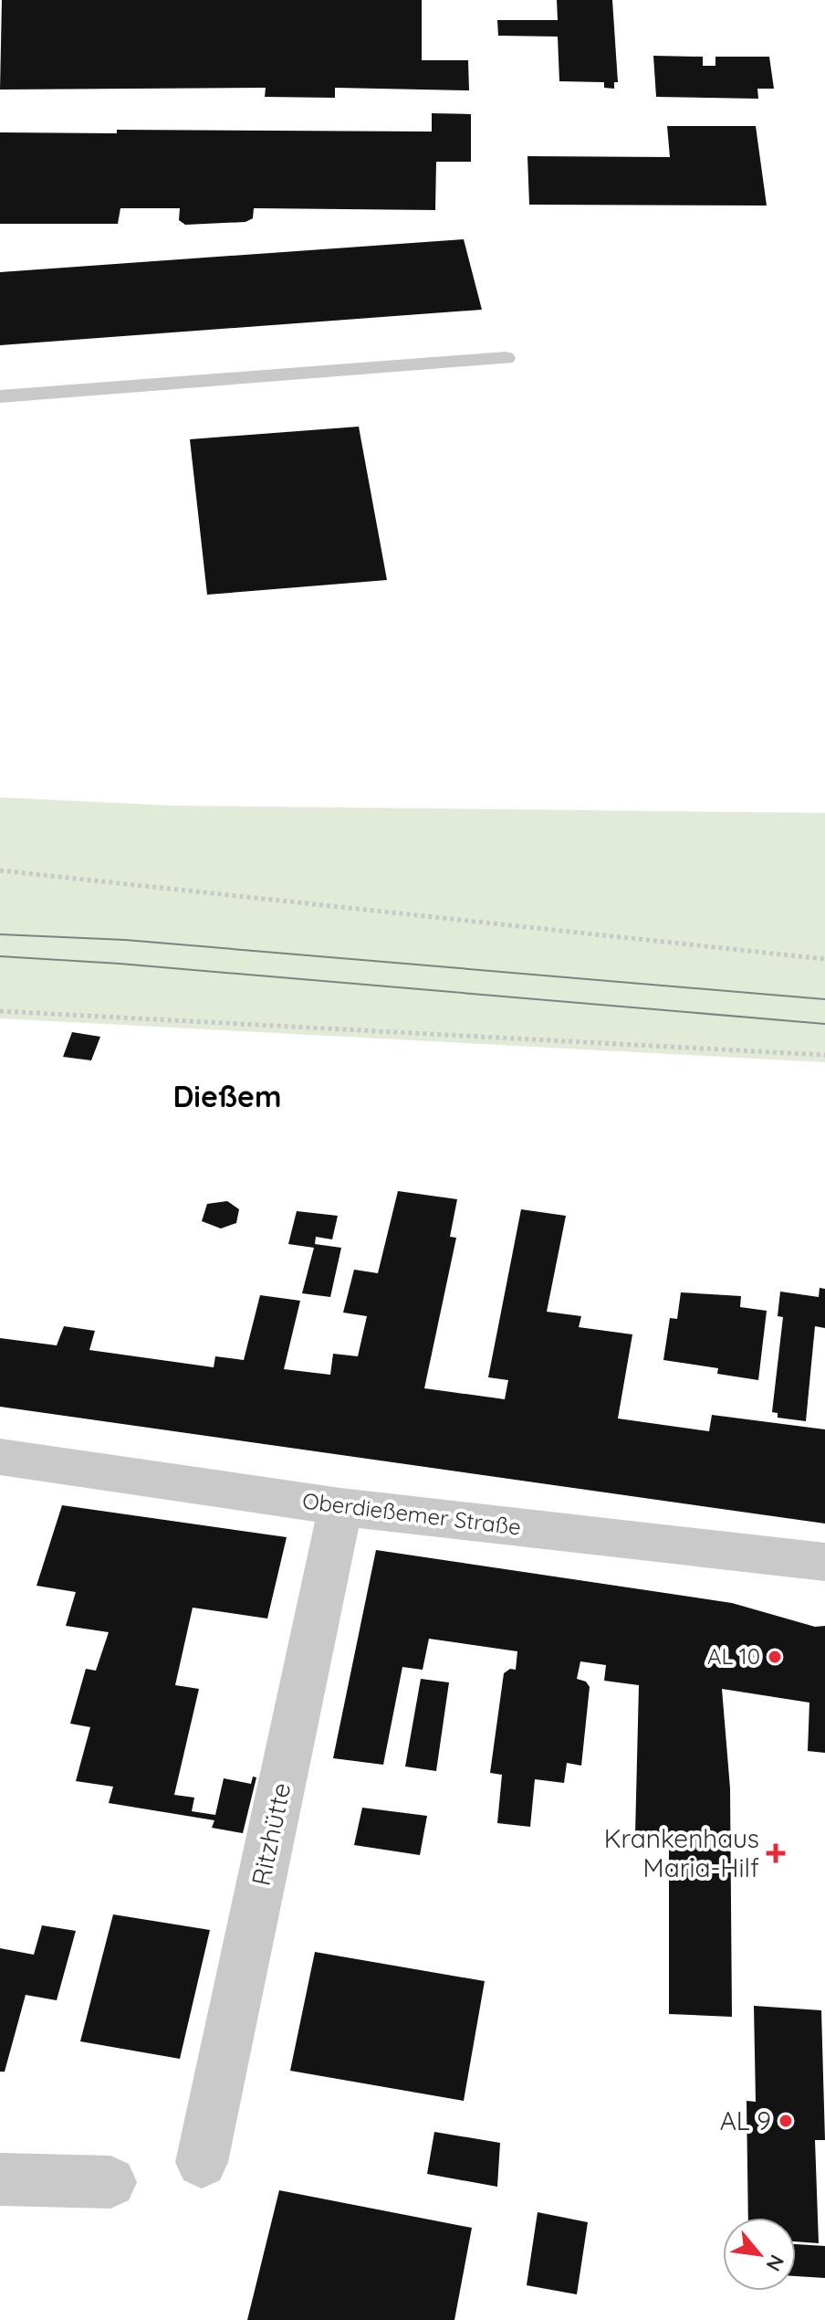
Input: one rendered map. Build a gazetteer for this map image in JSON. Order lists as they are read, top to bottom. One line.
{"streets":{"street":["Oberdießemer Straße","Ritzhütte"]},"crossings":[["Oberdießemer Straße","Ritzhütte"]],"districts":["Dießem"],"places":{"other":["AL 10","AL 9"],"health":["Krankenhaus Maria-Hilf"]},"north":"bottom right"}
